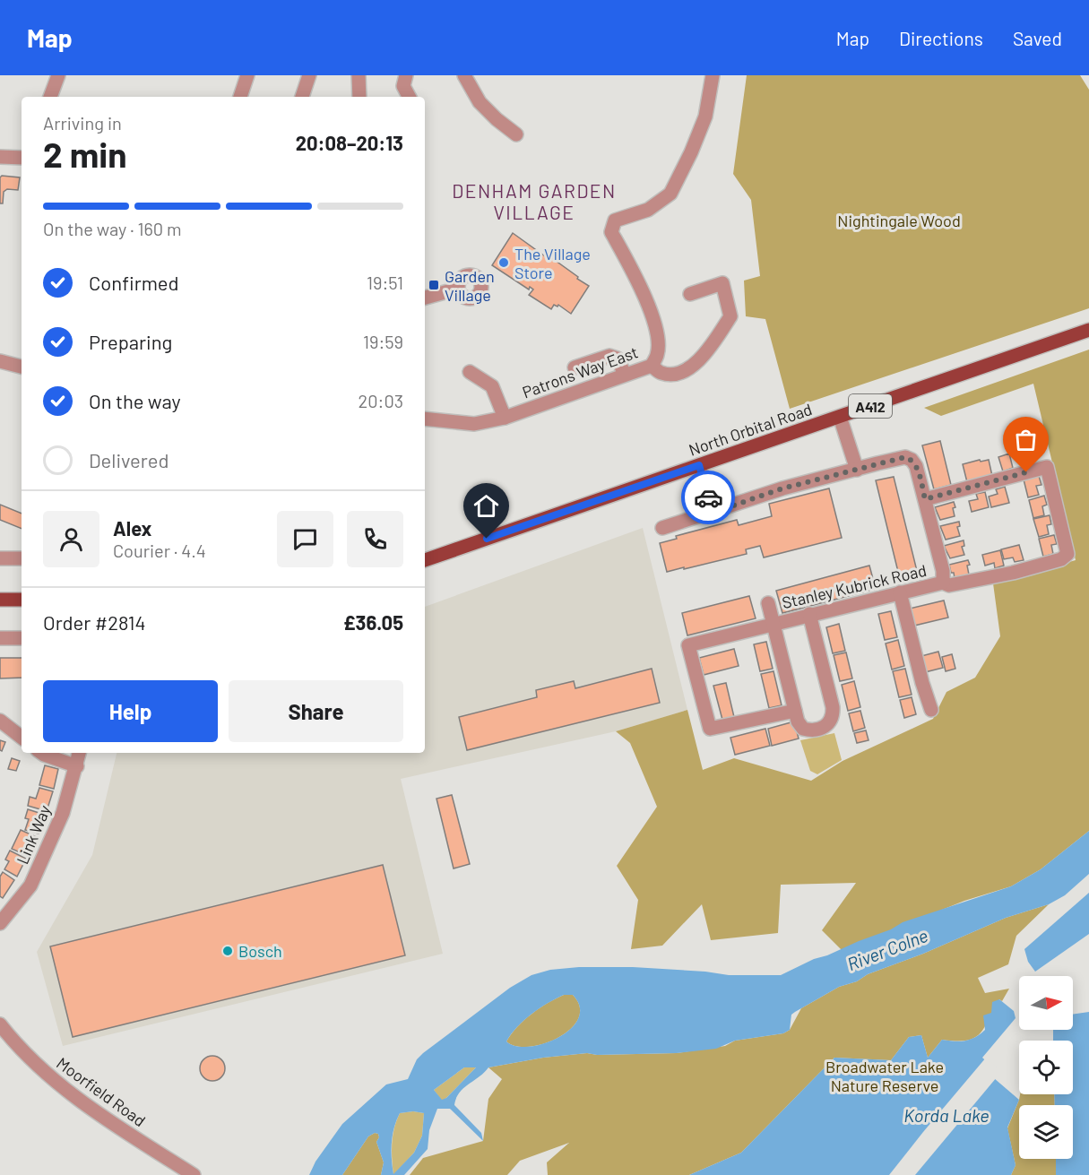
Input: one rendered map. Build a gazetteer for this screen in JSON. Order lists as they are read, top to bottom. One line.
{"streets":{"main road":["A412","North Orbital Road"],"street":["Patrons Way East","Stanley Kubrick Road","Link Way","Moorfield Road"]},"districts":["DENHAM GARDEN VILLAGE"],"water":["River Colne","Korda Lake"],"parks":["Nightingale Wood","Broadwater Lake Nature Reserve"],"places":{"other":["The Village Store","Bosch"],"transit":["Garden Village"]},"north":"right","page":{"header":"Map","nav":["Map","Directions","Saved"],"heading":["2 min","Arriving in","20:08–20:13"],"panel":["Alex","Courier · 4.4","Order #2814","£36.05"],"bar":"On the way · 160 m","list":[["Confirmed","19:51"],["Preparing","19:59"],["On the way","20:03"],"Delivered"],"buttons":["Help","Share"]}}
